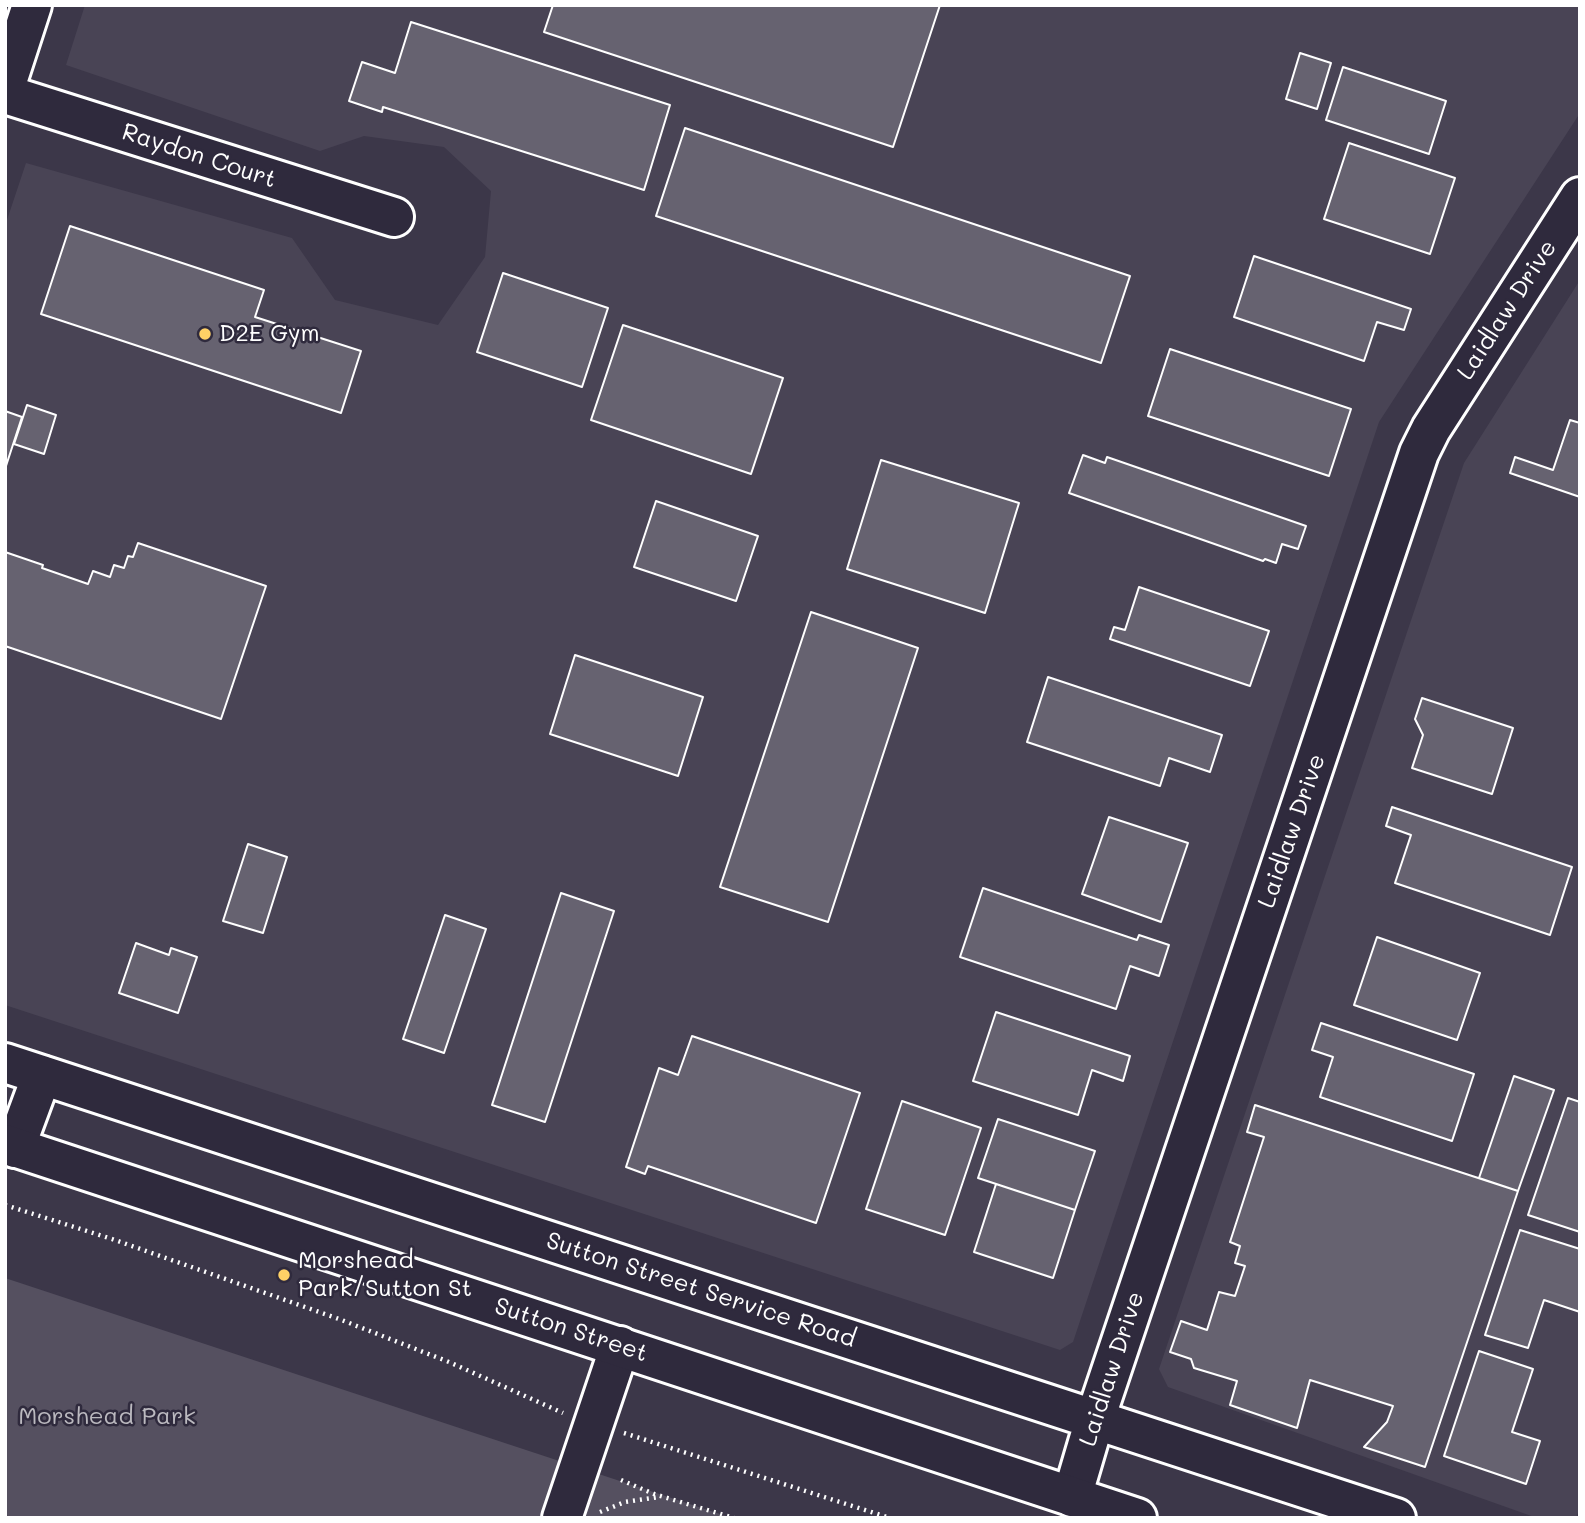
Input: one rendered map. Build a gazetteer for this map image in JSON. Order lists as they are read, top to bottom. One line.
{"streets":{"street":["Raydon Court","Laidlaw Drive","Sutton Street Service Road","Sutton Street"]},"crossings":[["Laidlaw Drive","Sutton Street Service Road"],["Laidlaw Drive","Sutton Street"]],"parks":["Morshead Park"],"places":["D2E Gym","Morshead Park/Sutton St"]}
